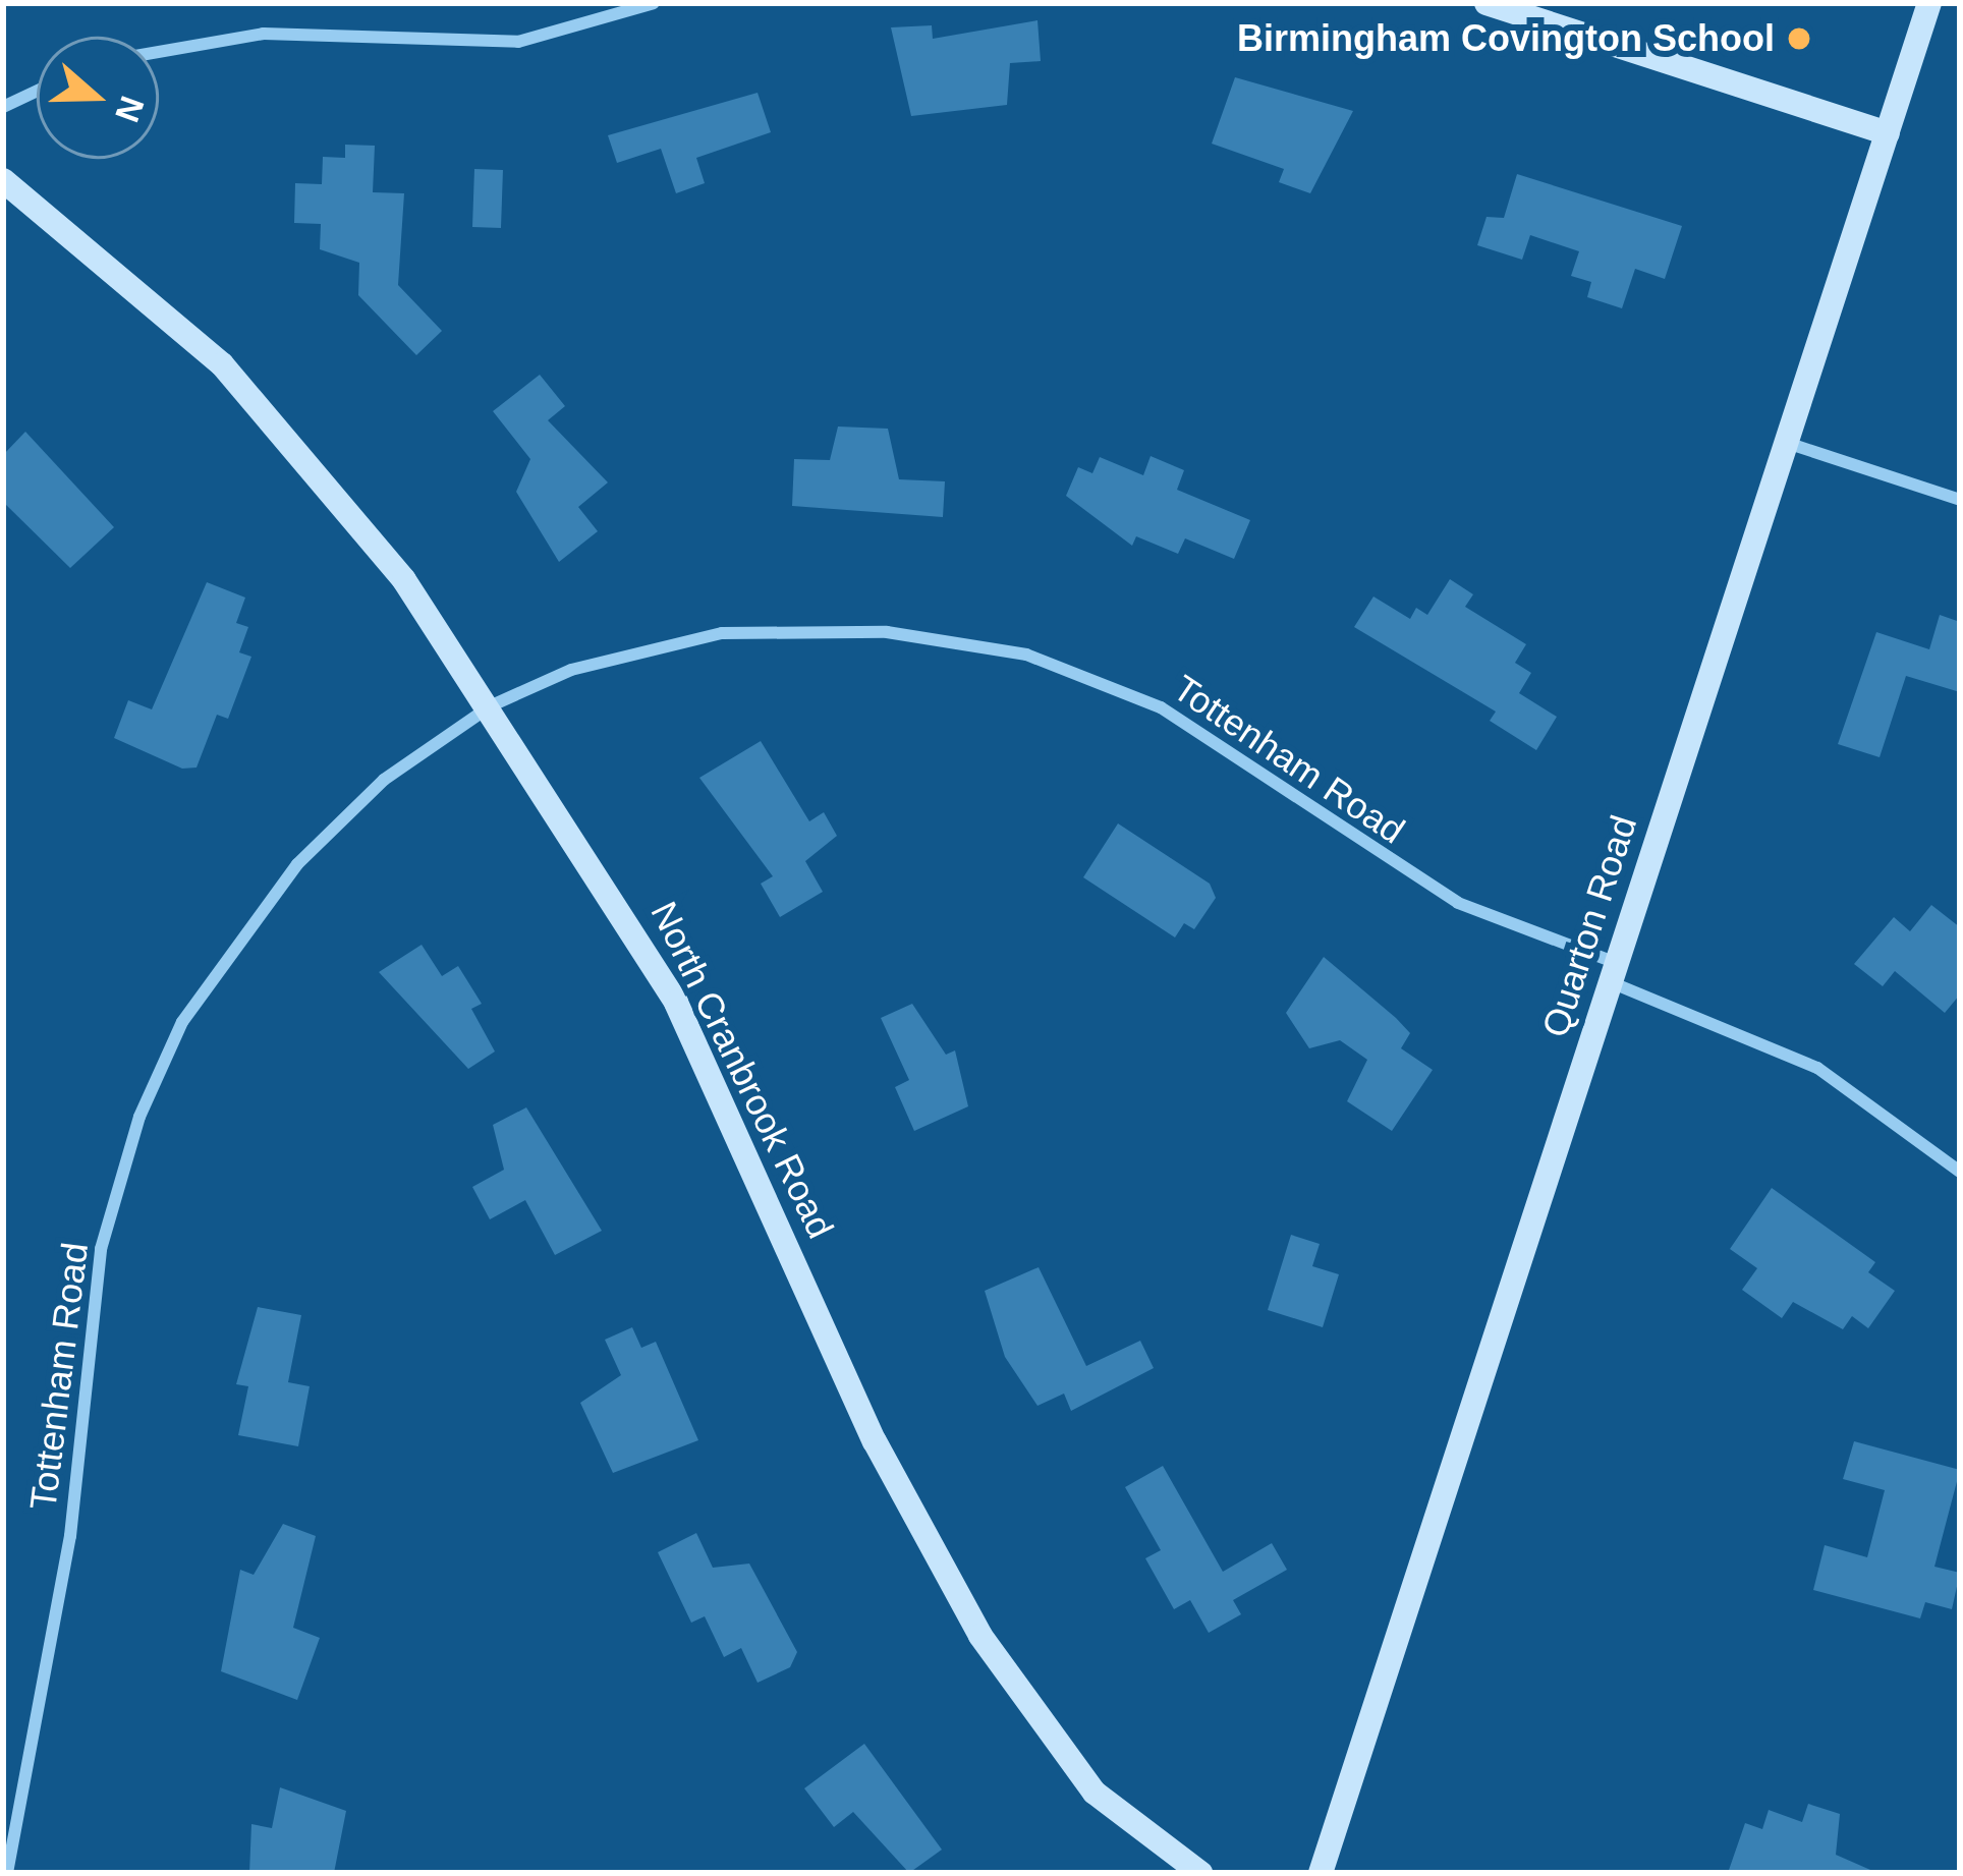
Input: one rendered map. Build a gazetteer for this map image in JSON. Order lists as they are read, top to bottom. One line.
{"streets":{"street":["Tottenham Road","Quarton Road","North Cranbrook Road"]},"crossings":[["Tottenham Road","Quarton Road"],["Tottenham Road","North Cranbrook Road"]],"places":["Birmingham Covington School"],"north":"right"}
